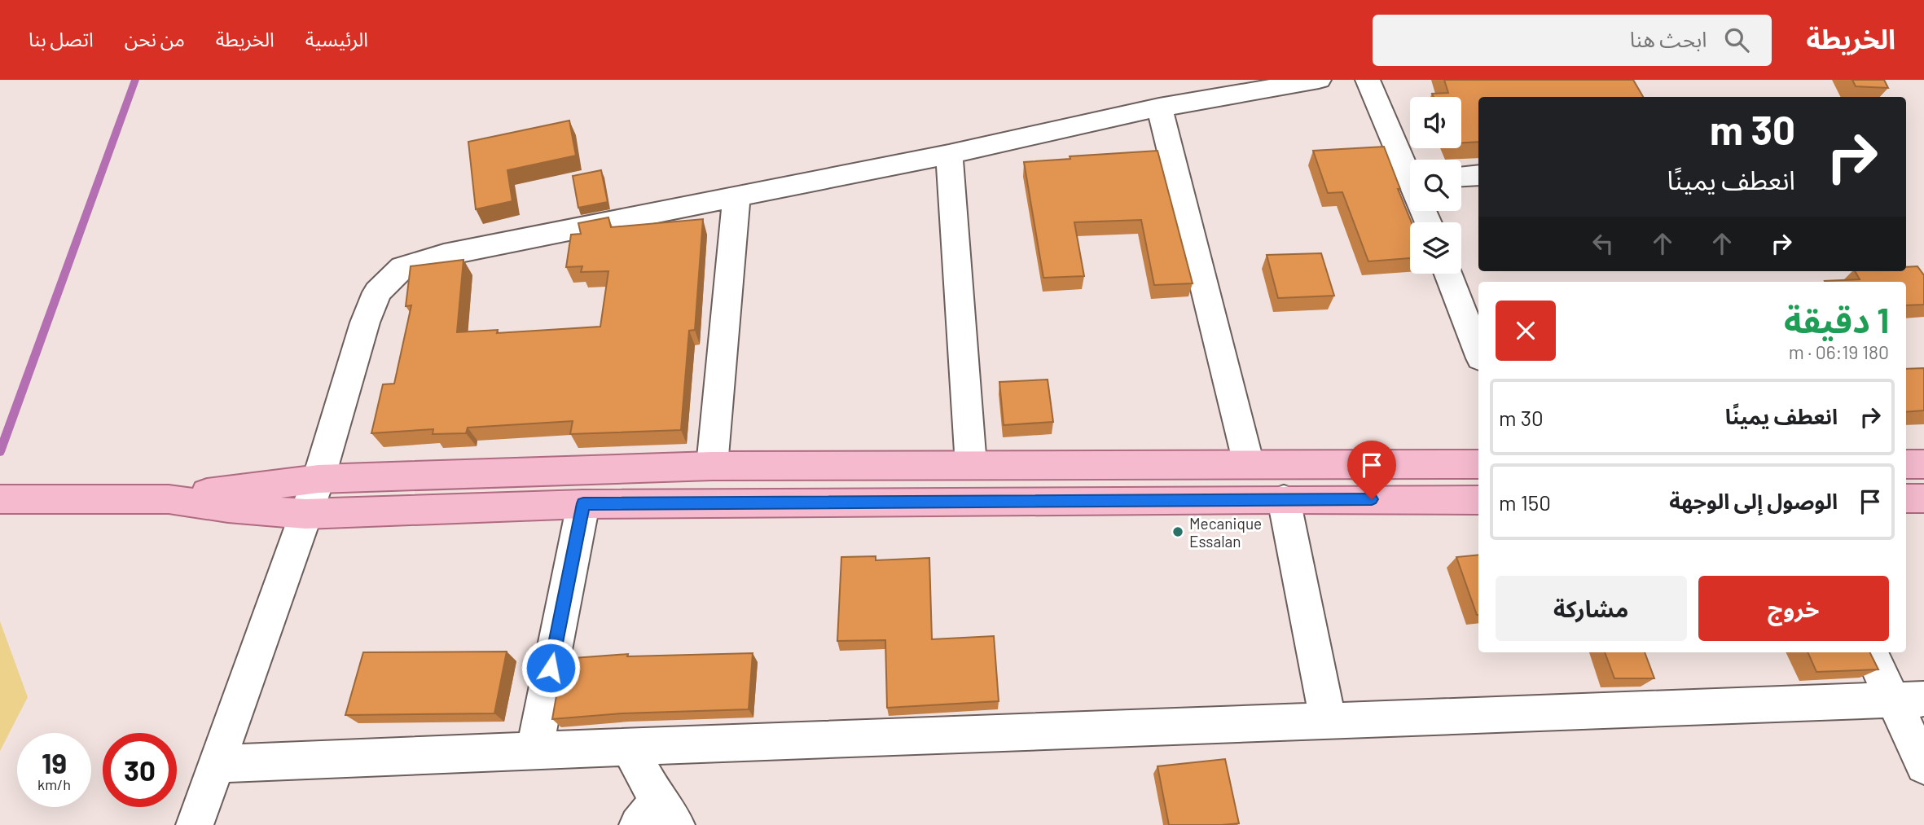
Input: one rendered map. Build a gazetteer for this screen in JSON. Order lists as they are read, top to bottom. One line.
{"places":["Mecanique Essalan"],"page":{"header":"الخريطة","search":"ابحث هنا","nav":["الرئيسية","الخريطة","من نحن","اتصل بنا"],"turn":["30 m","انعطف يمينًا"],"heading":["1 دقيقة","180 m · 06:19"],"list":[{"name":"انعطف يمينًا","value":"30 m"},{"name":"الوصول إلى الوجهة","value":"150 m"}],"buttons":["خروج","مشاركة"],"speed":"19 km/h","limit":"30"}}
